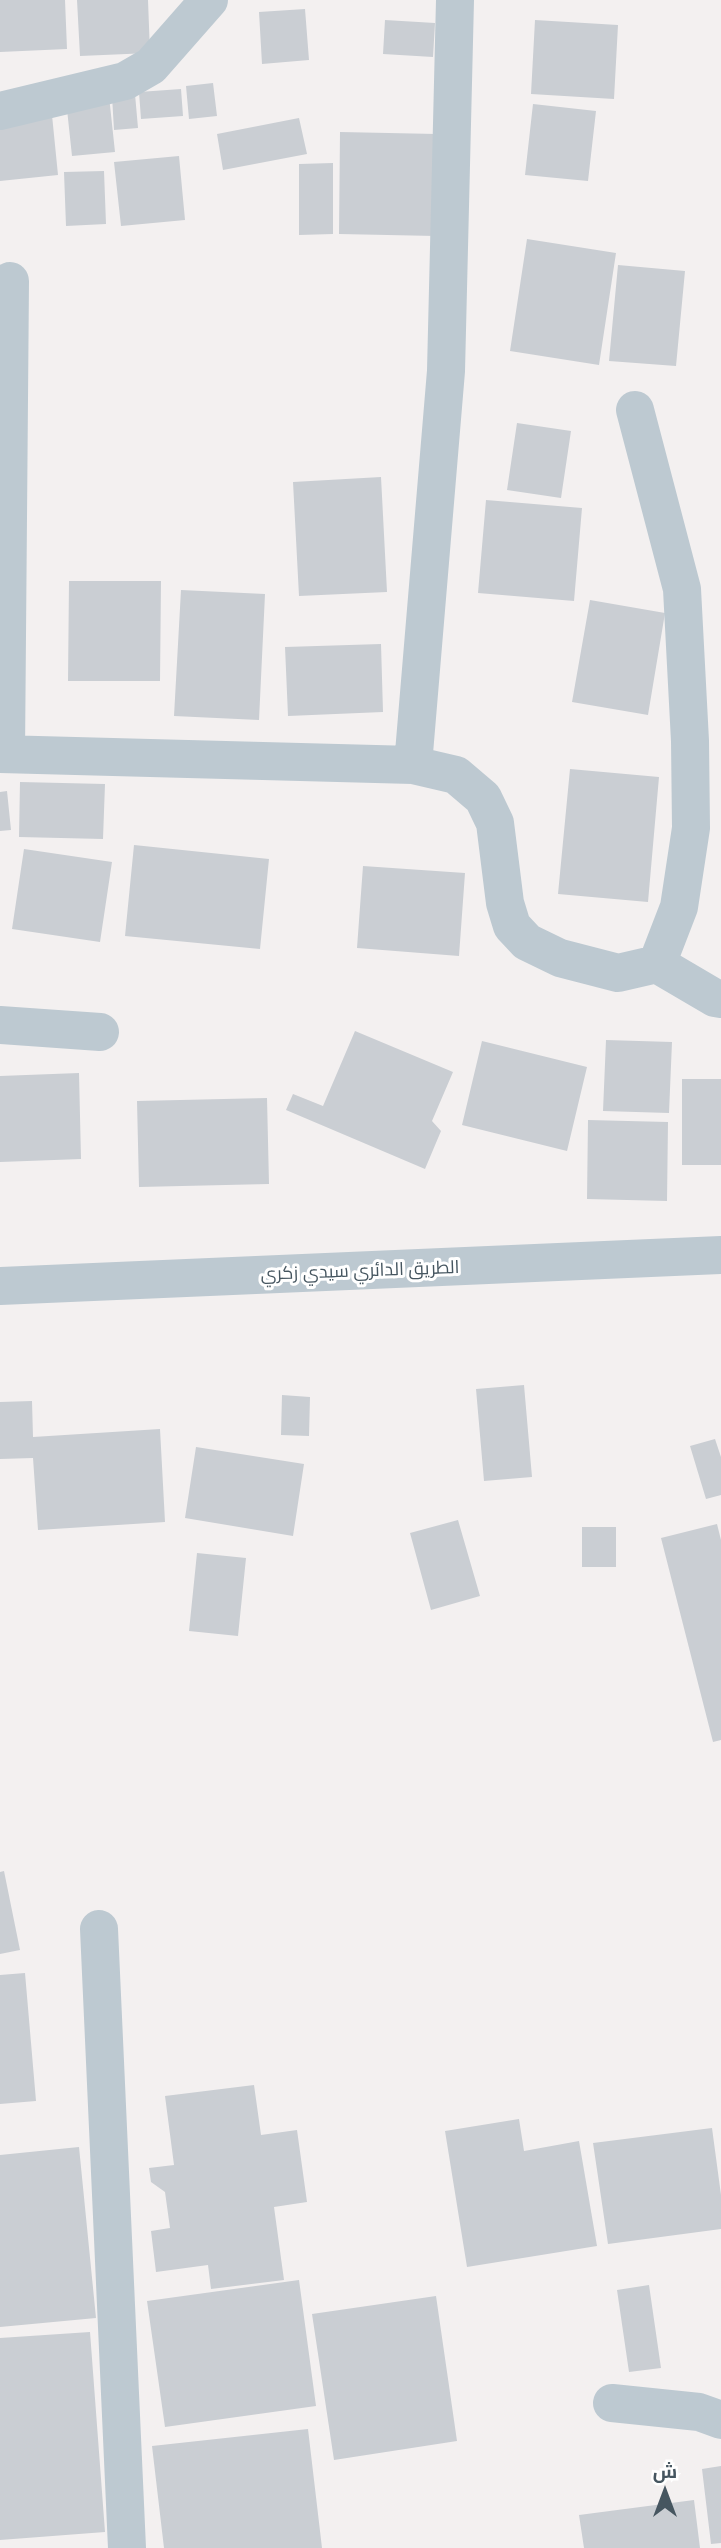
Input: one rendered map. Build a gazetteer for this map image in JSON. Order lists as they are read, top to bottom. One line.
{"streets":{"street":["الطريق الدائري سيدي زكري"]},"north":"top"}
